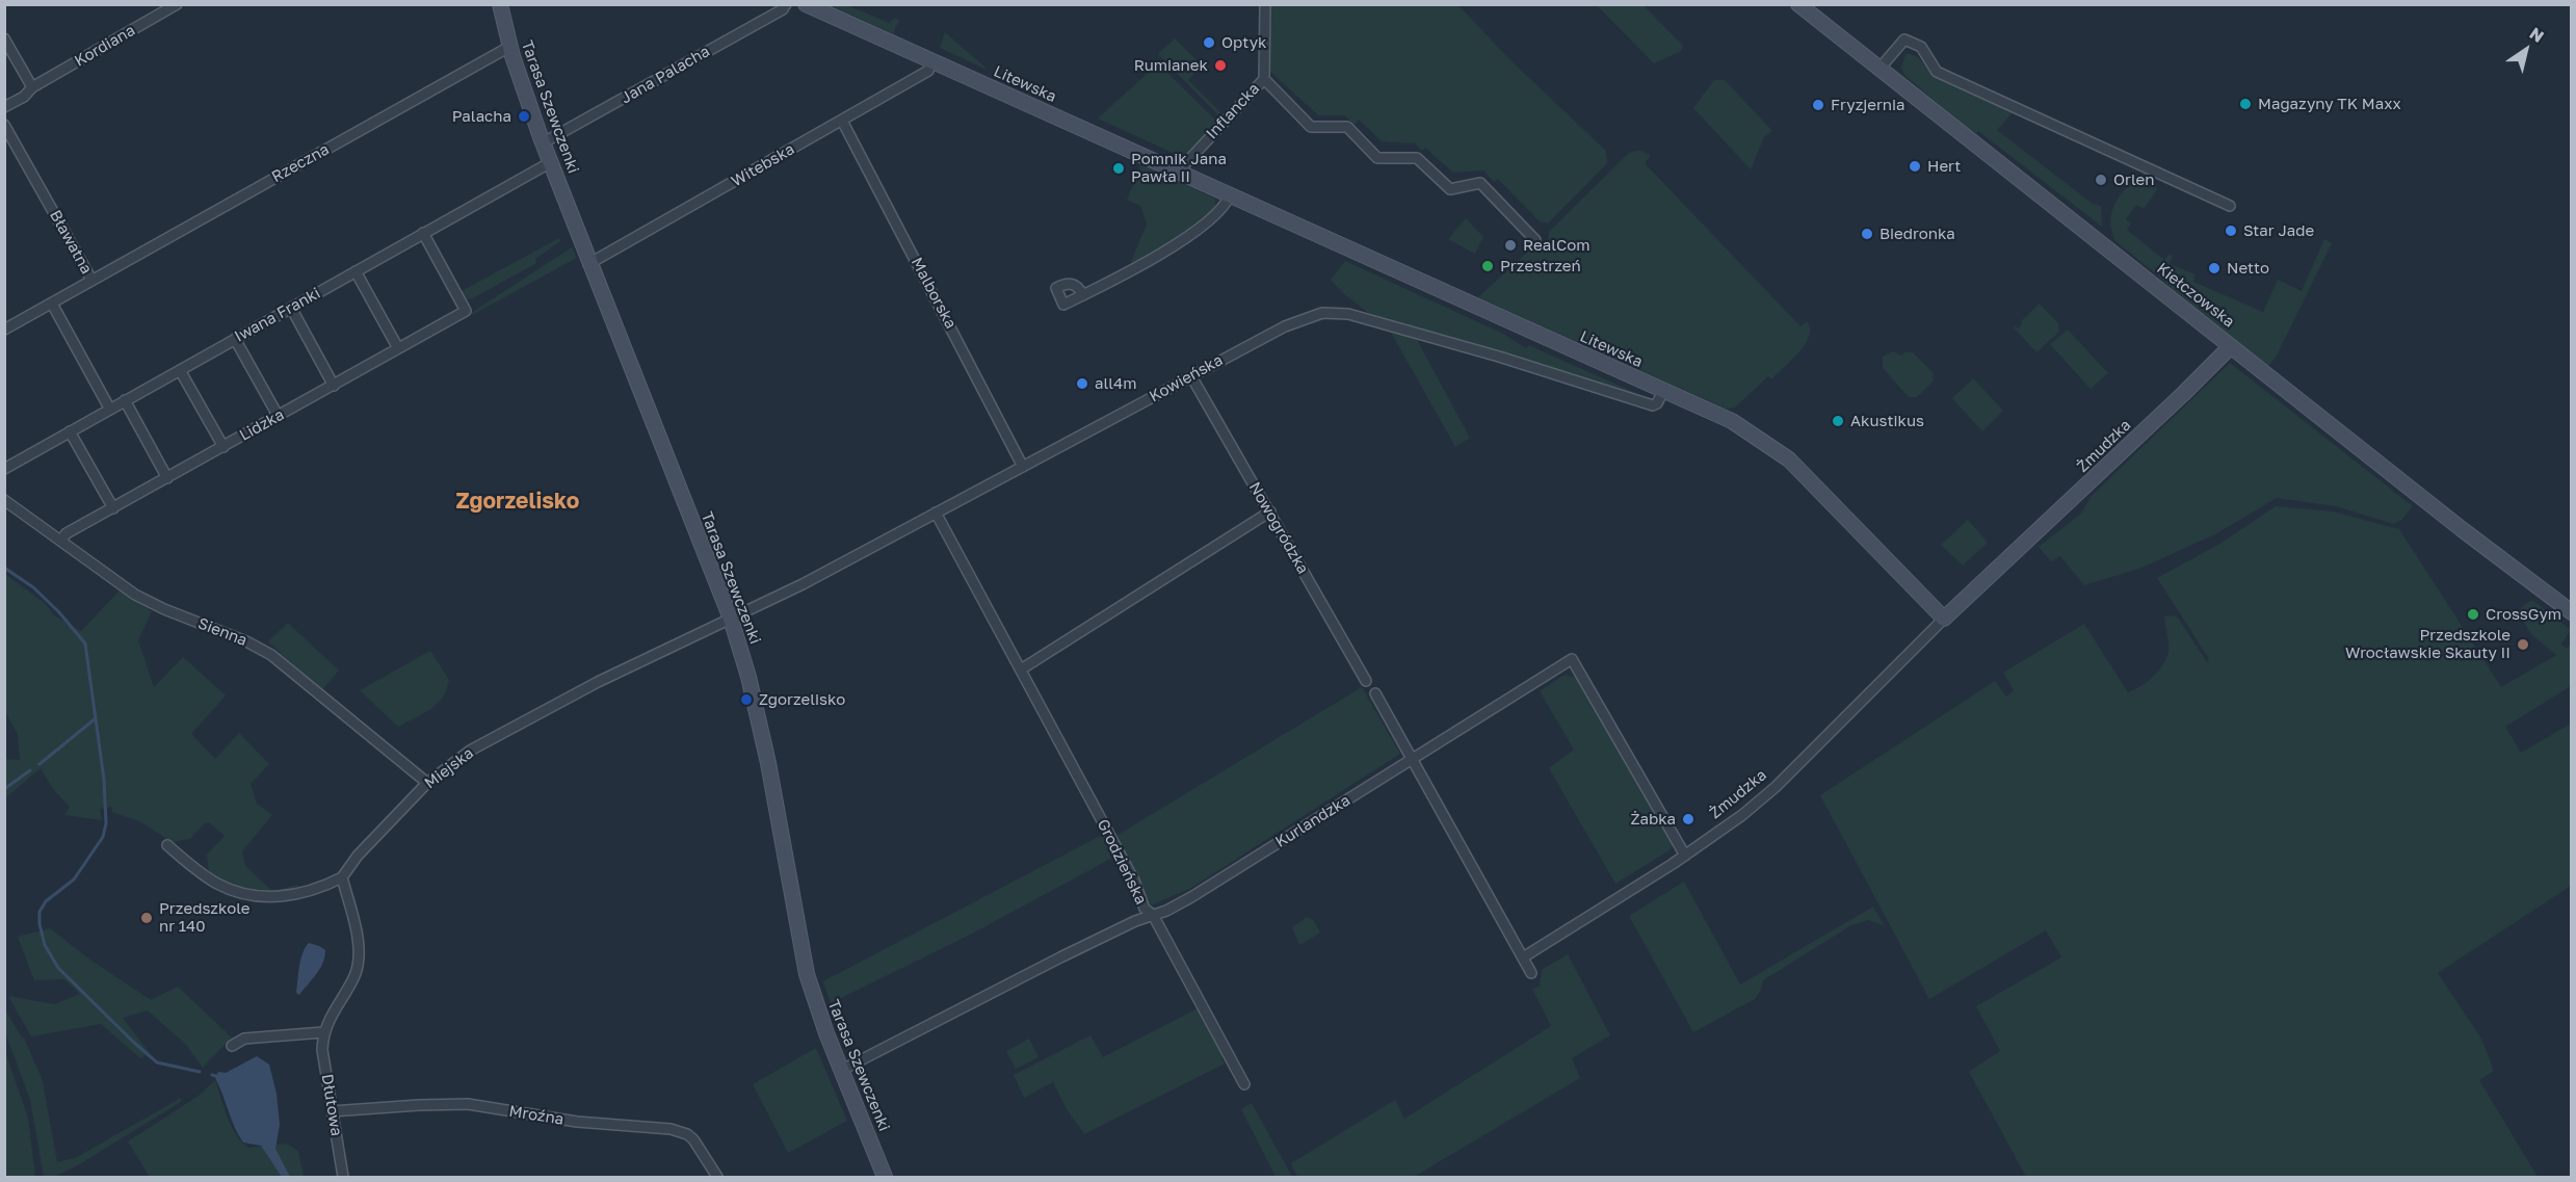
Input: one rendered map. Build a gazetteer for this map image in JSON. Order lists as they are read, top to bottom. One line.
{"streets":{"street":["Kordiana","Jana Palacha","Litewska","Tarasa Szewczenki","Inflancka","Rzeczna","Witebska","Bławatna","Malborska","Kiełczowska","Iwana Franki","Kowieńska","Lidzka","Żmudzka","Nowogródzka","Sienna","Miejska","Kurlandzka","Grodzieńska","Dłutowa","Mroźna"]},"crossings":[["Jana Palacha","Tarasa Szewczenki"],["Litewska","Inflancka"],["Litewska","Witebska"],["Litewska","Kowieńska"],["Litewska","Żmudzka"],["Tarasa Szewczenki","Rzeczna"],["Tarasa Szewczenki","Witebska"],["Tarasa Szewczenki","Iwana Franki"],["Tarasa Szewczenki","Kowieńska"],["Tarasa Szewczenki","Miejska"],["Tarasa Szewczenki","Kurlandzka"],["Rzeczna","Bławatna"],["Witebska","Malborska"],["Malborska","Kowieńska"],["Kiełczowska","Żmudzka"],["Iwana Franki","Lidzka"],["Kowieńska","Nowogródzka"],["Kowieńska","Miejska"],["Kowieńska","Grodzieńska"],["Lidzka","Sienna"],["Żmudzka","Kurlandzka"],["Sienna","Miejska"],["Kurlandzka","Grodzieńska"],["Dłutowa","Mroźna"]],"districts":["Zgorzelisko"],"places":["Optyk","Rumianek","Magazyny TK Maxx","Fryzjernia","Palacha","Hert","Pomnik Jana Pawła II","Orlen","Star Jade","Biedronka","RealCom","Przestrzeń","Netto","all4m","Akustikus","CrossGym","Przedszkole Wrocławskie Skauty II","Zgorzelisko","Żabka","Przedszkole nr 140"],"north":"top right"}
